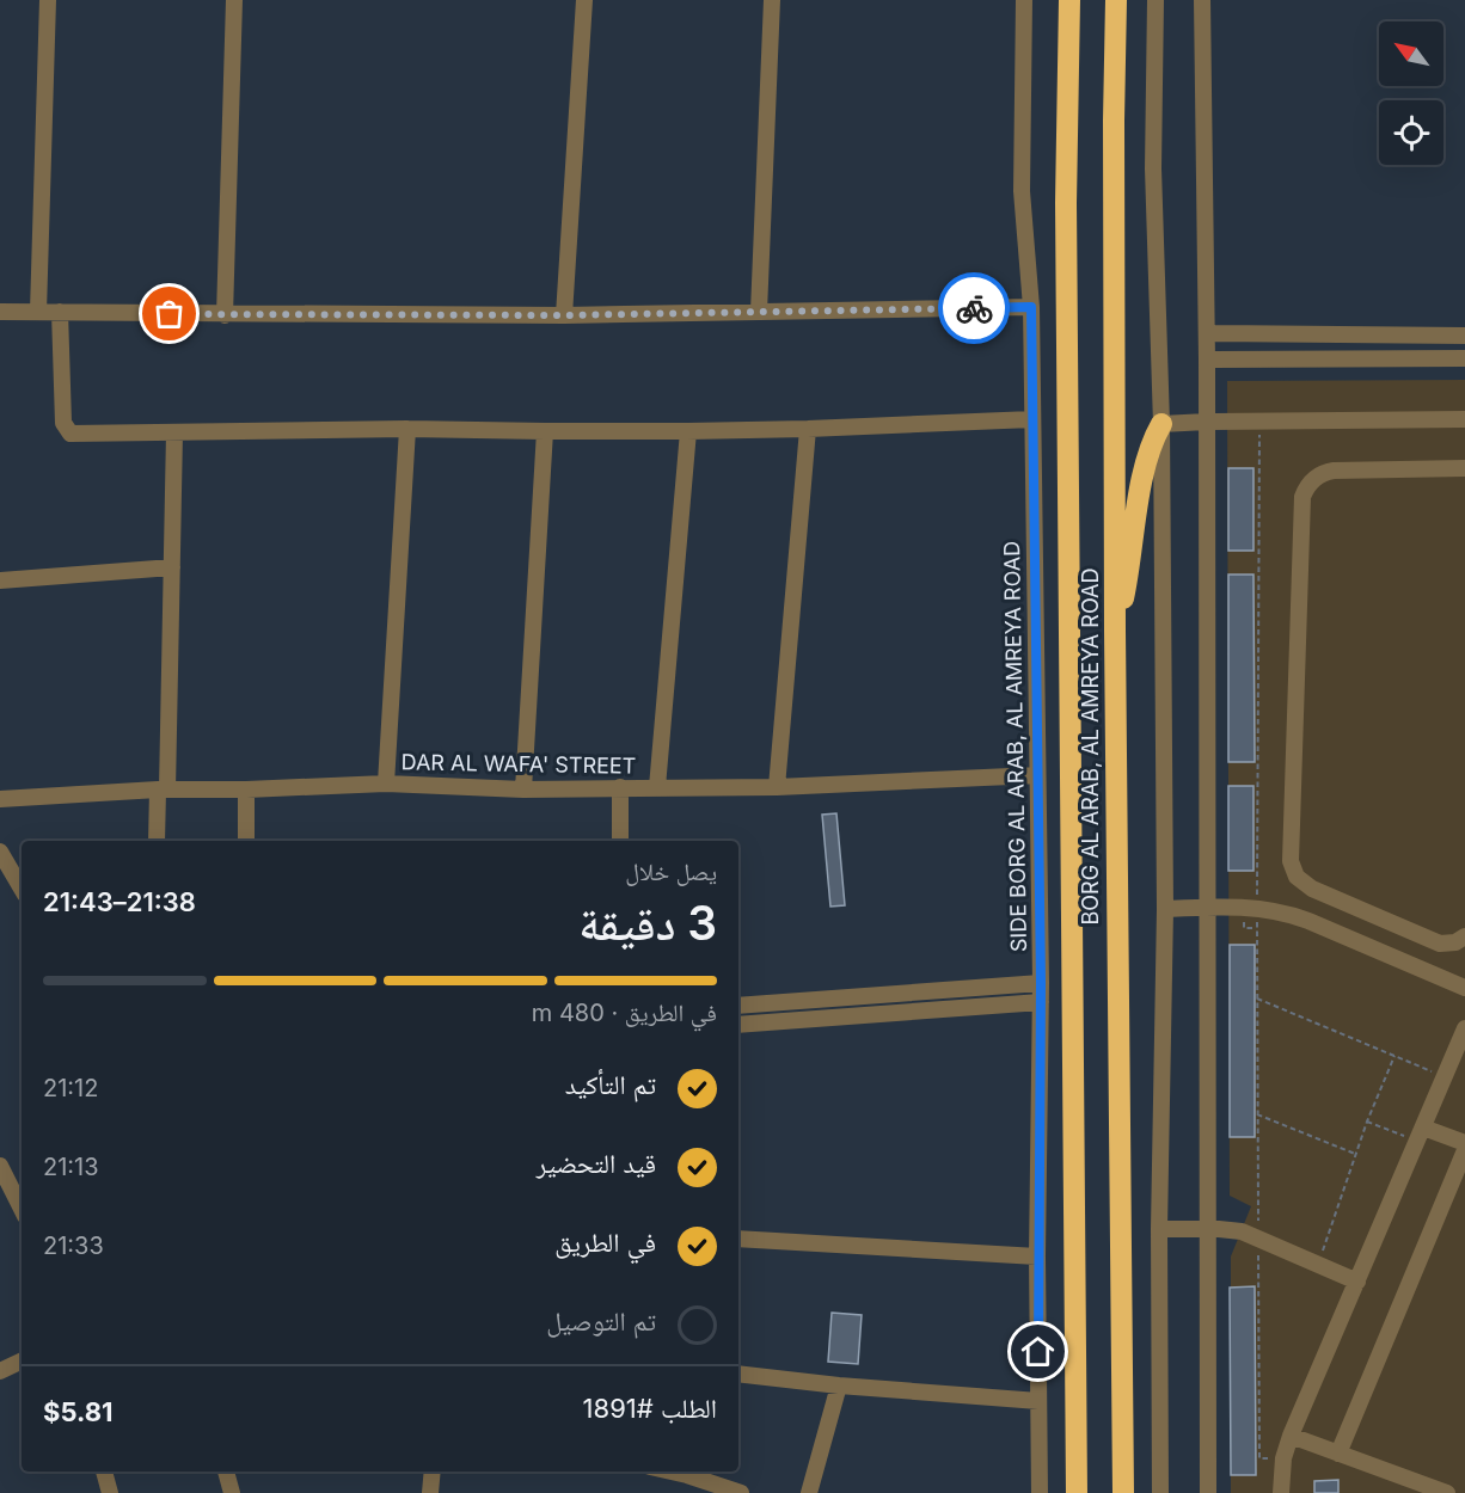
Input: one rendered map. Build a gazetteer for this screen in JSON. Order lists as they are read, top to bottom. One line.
{"streets":{"highway":["BORG AL ARAB, AL AMREYA ROAD"],"street":["SIDE BORG AL ARAB, AL AMREYA ROAD","DAR AL WAFA' STREET"]},"crossings":[["SIDE BORG AL ARAB, AL AMREYA ROAD","DAR AL WAFA' STREET"]],"north":"top left","page":{"heading":["3 دقيقة","يصل خلال","21:38–21:43"],"panel":["الطلب #1891","$5.81"],"bar":"في الطريق · 480 m","list":[["تم التأكيد","21:12"],["قيد التحضير","21:13"],["في الطريق","21:33"],"تم التوصيل"]}}
